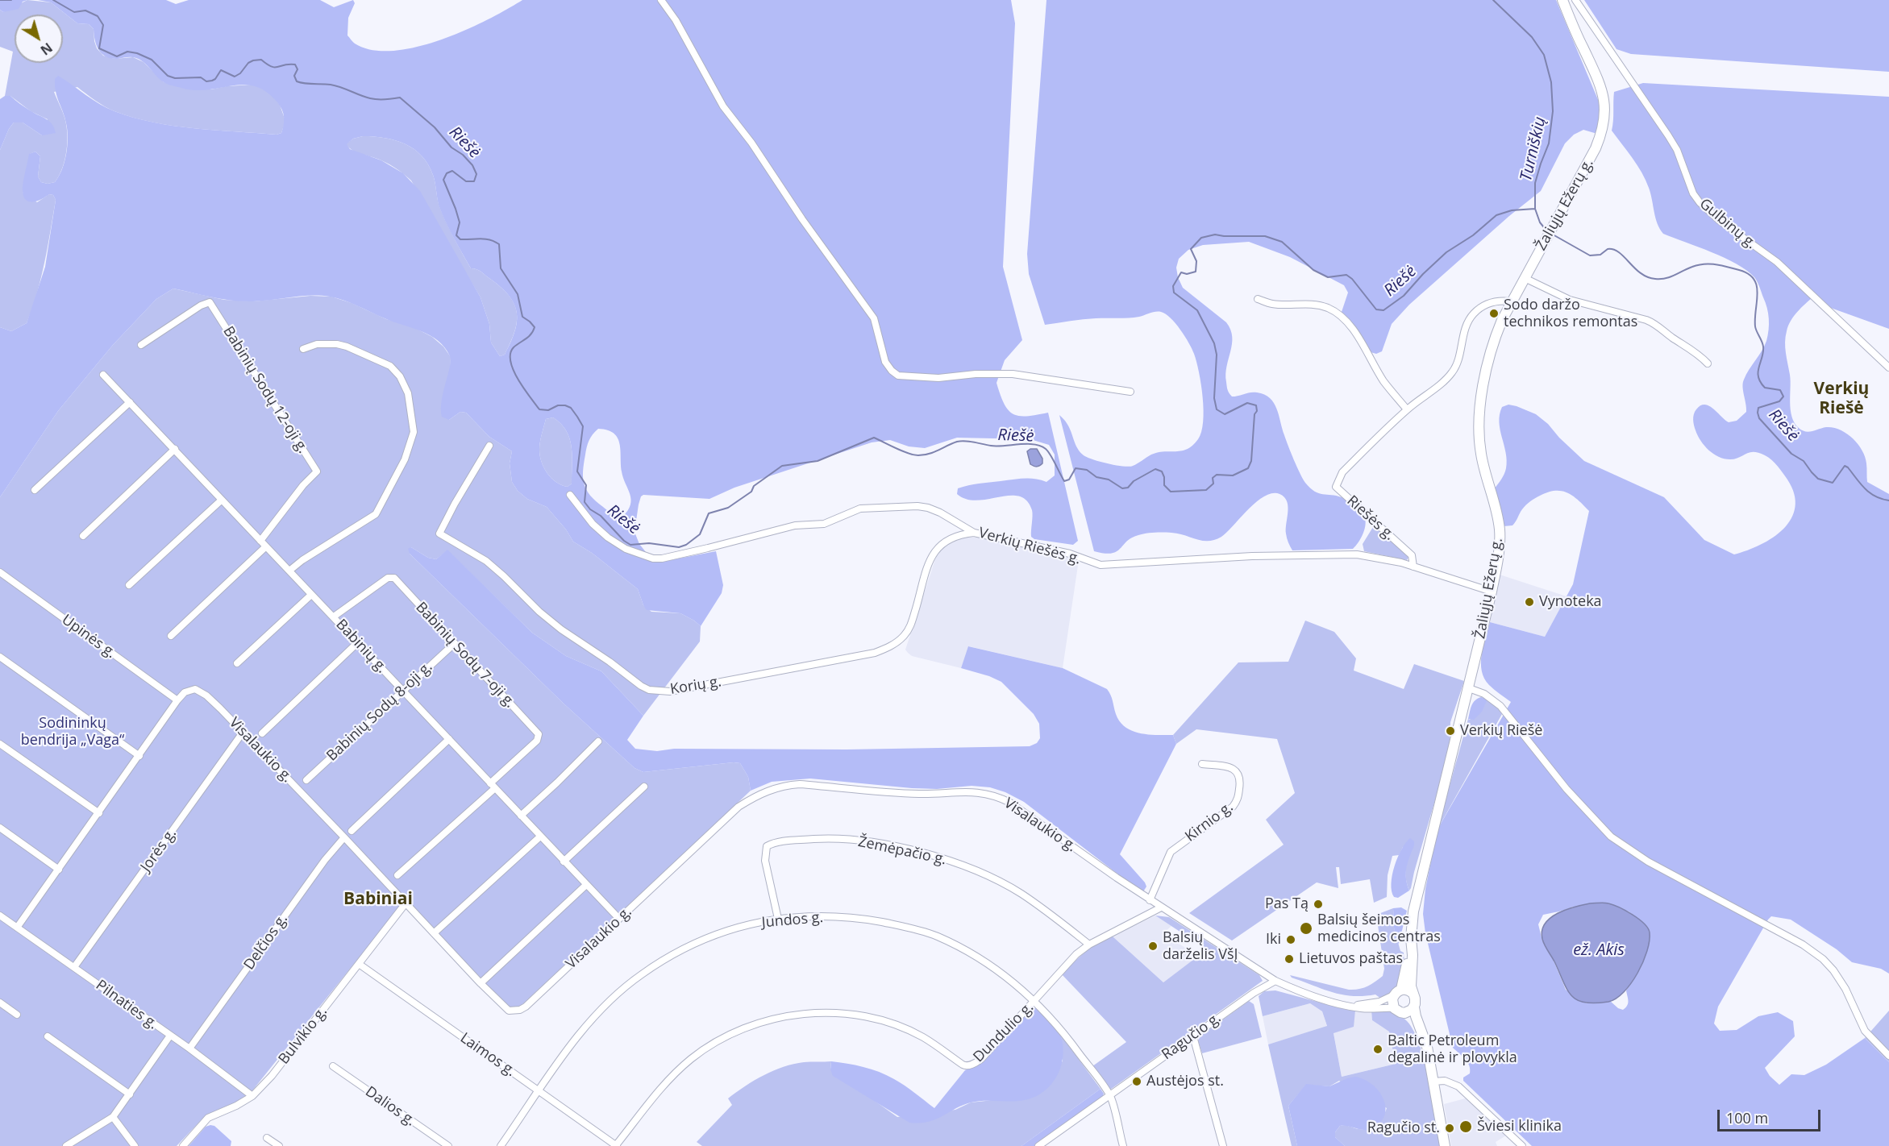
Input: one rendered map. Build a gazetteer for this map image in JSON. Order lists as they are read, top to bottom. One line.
{"streets":{"main road":["Žaliųjų Ežerų g."],"street":["Gulbinų g.","Babinių Sodų 12-oji g.","Riešės g.","Verkių Riešės g.","Upinės g.","Babinių g.","Babinių Sodų 7-oji g.","Korių g.","Babinių Sodų 8-oji g.","Visalaukio g.","Kirnio g.","Jorės g.","Žemėpačio g.","Jundos g.","Delčios g.","Pilnaties g.","Dundulio g.","Bulvikio g.","Ragučio g.","Laimos g.","Dalios g."]},"crossings":[["Žaliųjų Ežerų g.","Riešės g."],["Žaliųjų Ežerų g.","Verkių Riešės g."],["Žaliųjų Ežerų g.","Visalaukio g."],["Babinių Sodų 12-oji g.","Babinių g."],["Riešės g.","Verkių Riešės g."],["Verkių Riešės g.","Korių g."],["Upinės g.","Visalaukio g."],["Babinių g.","Babinių Sodų 7-oji g."],["Babinių g.","Babinių Sodų 8-oji g."],["Babinių g.","Visalaukio g."],["Babinių Sodų 7-oji g.","Babinių Sodų 8-oji g."],["Visalaukio g.","Kirnio g."],["Visalaukio g.","Jorės g."],["Visalaukio g.","Delčios g."],["Visalaukio g.","Pilnaties g."],["Visalaukio g.","Dundulio g."],["Visalaukio g.","Bulvikio g."],["Visalaukio g.","Ragučio g."],["Jorės g.","Pilnaties g."],["Žemėpačio g.","Jundos g."],["Žemėpačio g.","Dundulio g."],["Jundos g.","Dundulio g."],["Jundos g.","Ragučio g."],["Jundos g.","Laimos g."],["Delčios g.","Pilnaties g."],["Pilnaties g.","Bulvikio g."],["Dundulio g.","Laimos g."],["Bulvikio g.","Laimos g."]],"districts":["Verkių Riešė","Babiniai"],"water":["Riešė","Turniškių","ež. Akis"],"parks":["Sodininkų bendrija „Vaga“"],"places":["Sodo daržo technikos remontas","Vynoteka","Verkių Riešė","Pas Tą","Balsių šeimos medicinos centras","Iki","Balsių darželis VšĮ","Lietuvos paštas","Baltic Petroleum degalinė ir plovykla","Austėjos st.","Šviesi klinika","Ragučio st."],"scale_bar":"100 m","north":"bottom right"}
